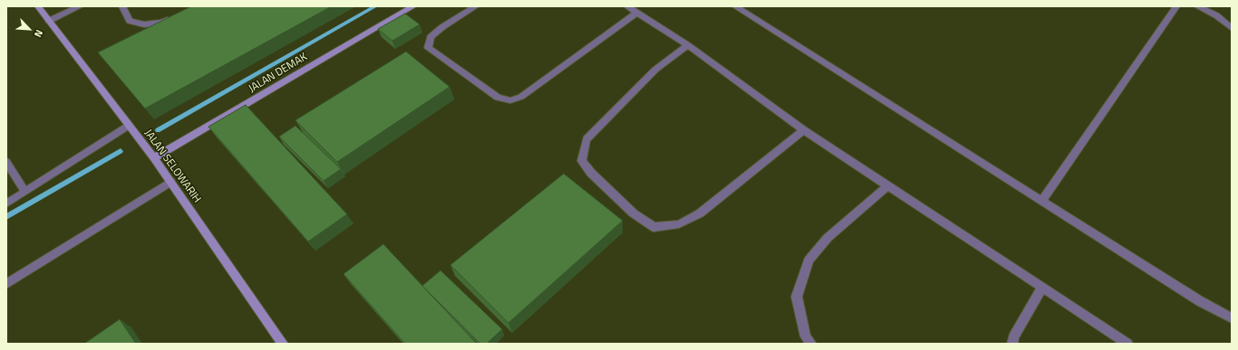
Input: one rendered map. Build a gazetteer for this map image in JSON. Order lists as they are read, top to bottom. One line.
{"streets":{"main road":["JALAN DEMAK","JALAN SELOWARIH"]},"crossings":[["JALAN DEMAK","JALAN SELOWARIH"]],"north":"bottom right"}
